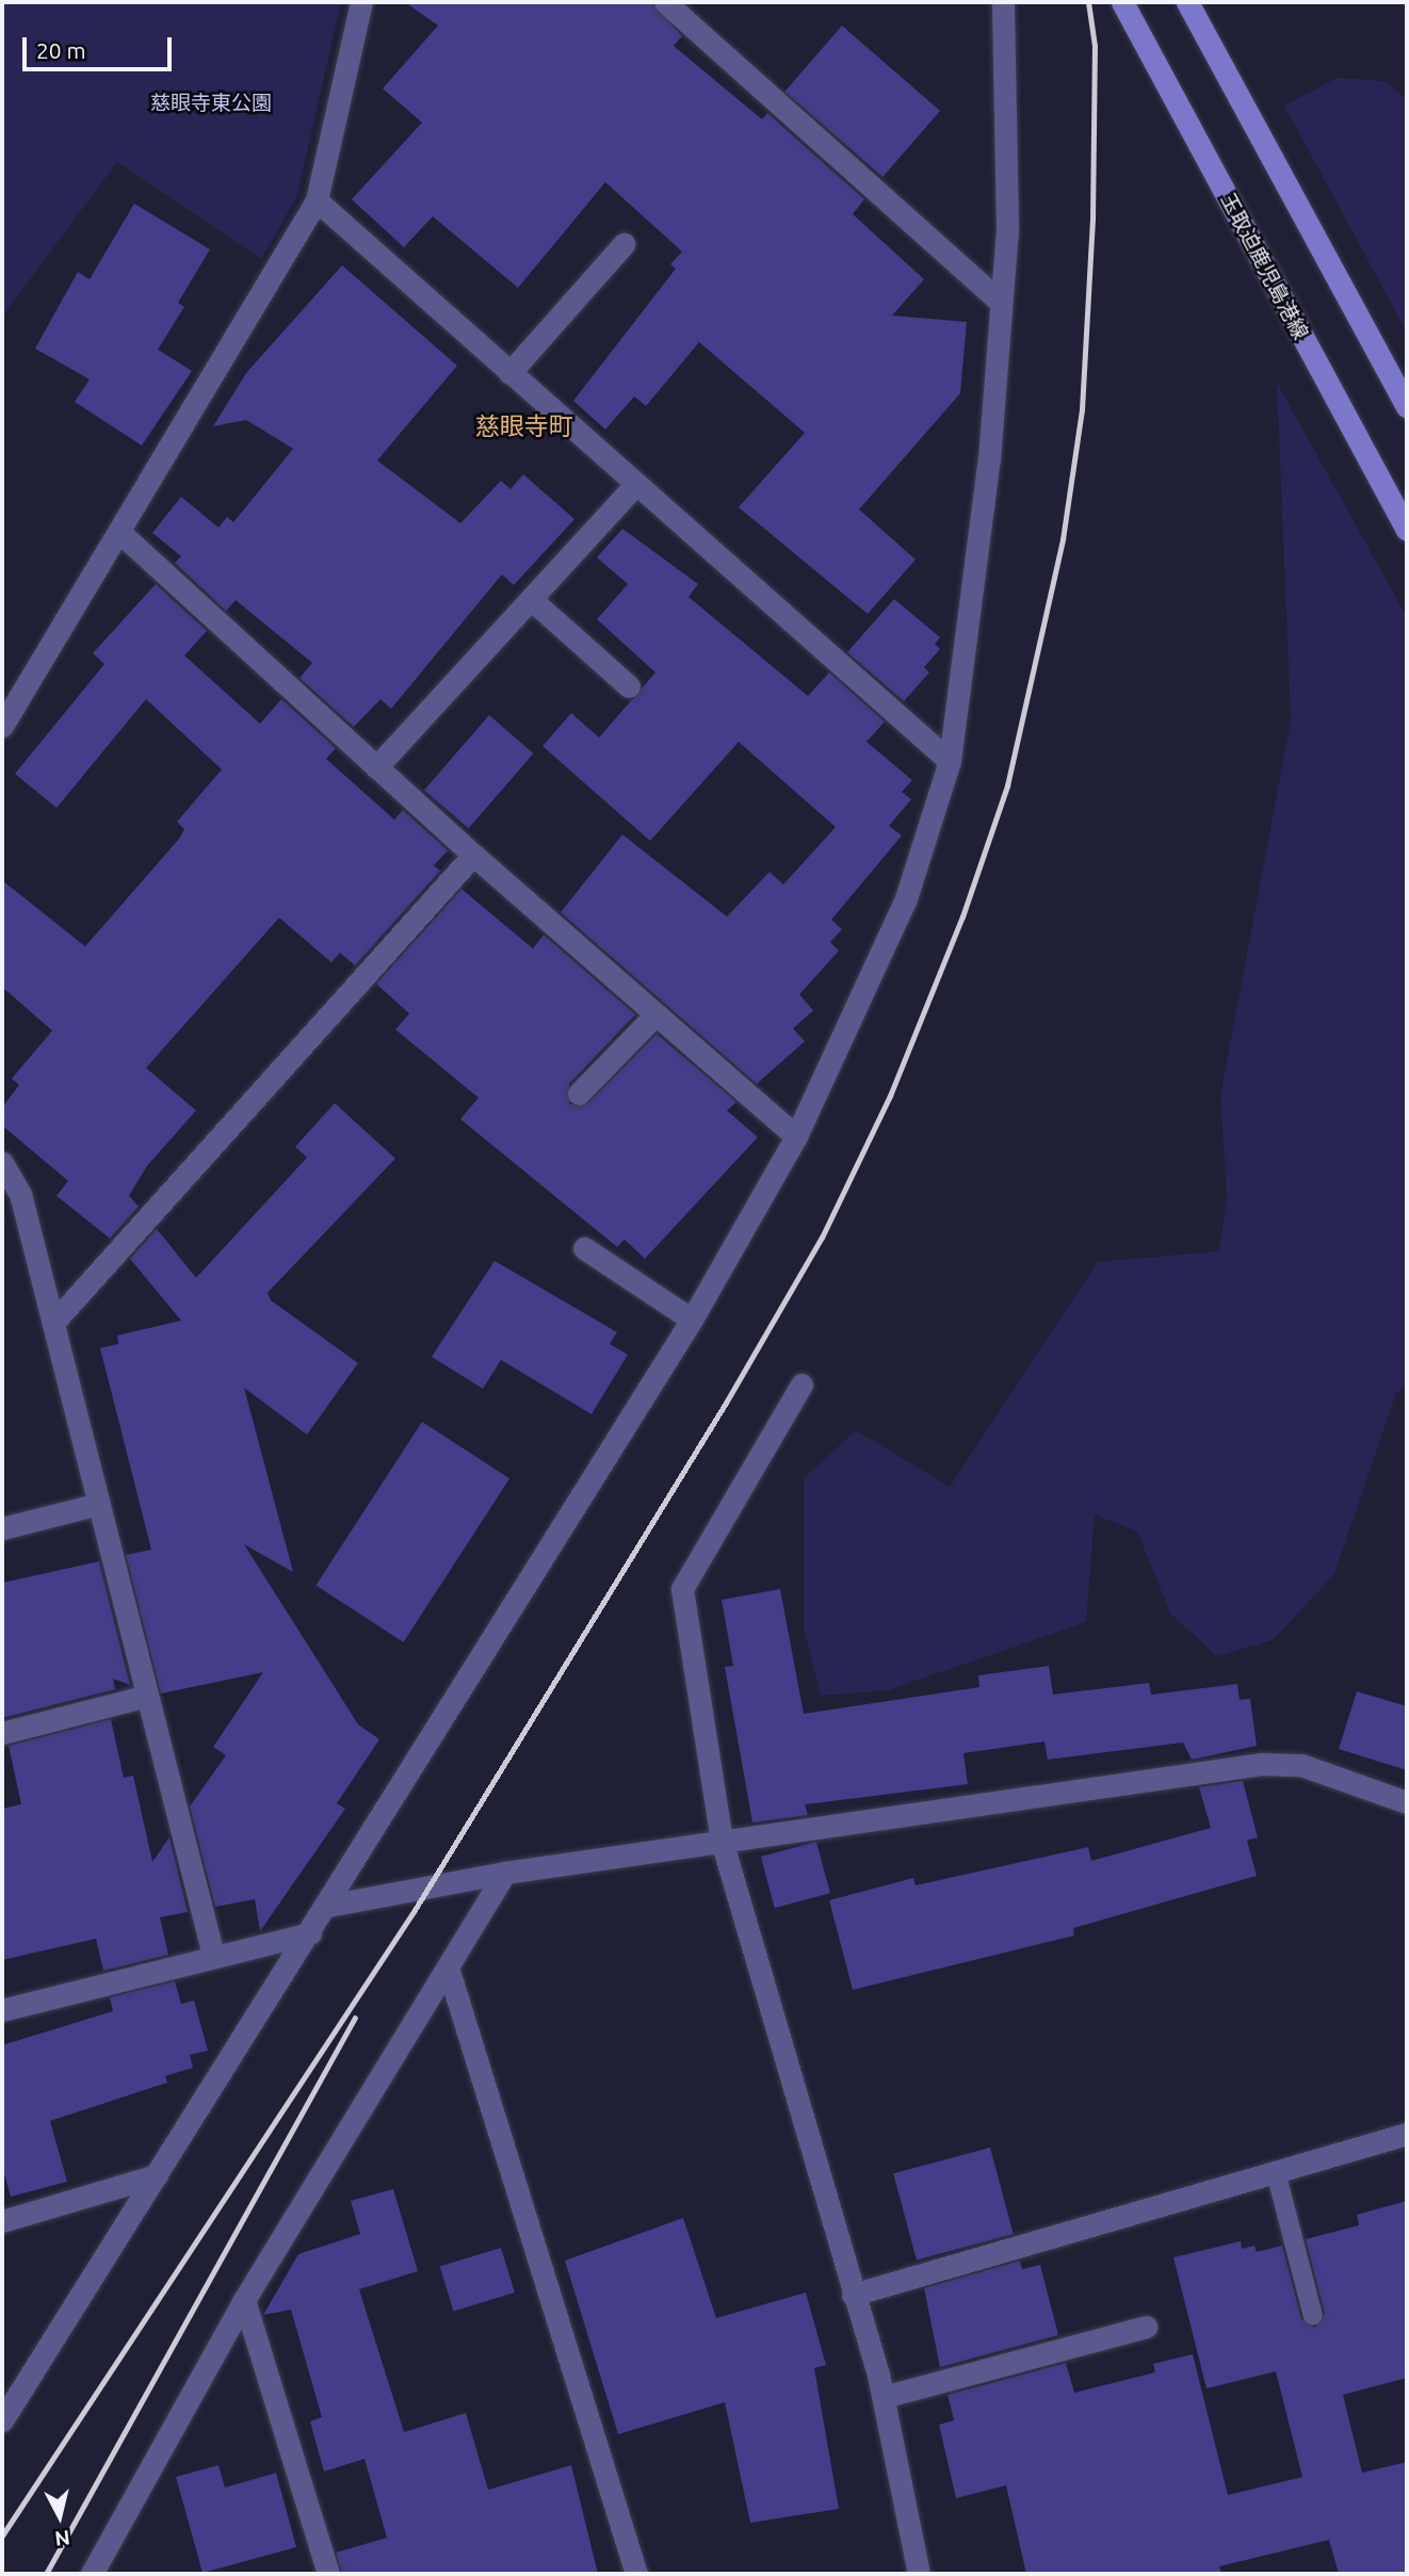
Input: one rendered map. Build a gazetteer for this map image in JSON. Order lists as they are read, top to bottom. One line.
{"streets":{"main road":["玉取迫鹿児島港線"]},"districts":["慈眼寺町"],"parks":["慈眼寺東公園"],"scale_bar":"20 m","north":"bottom"}
